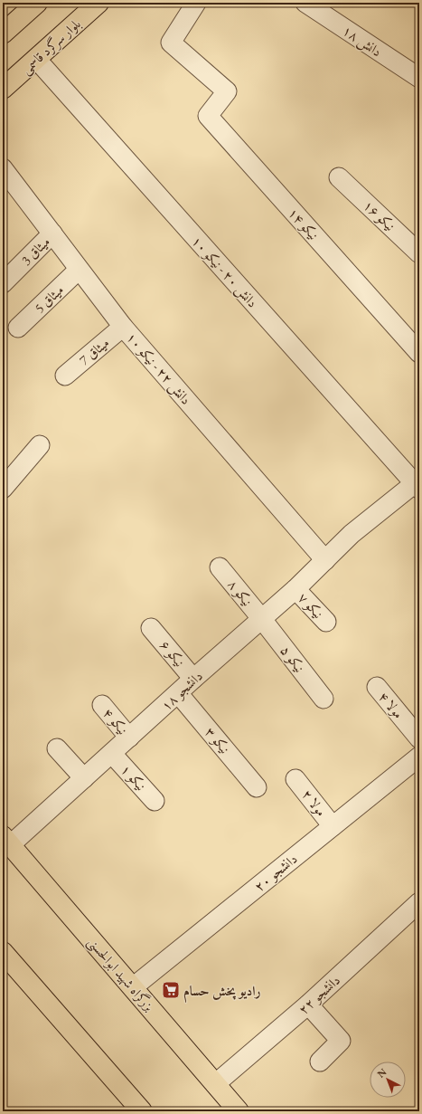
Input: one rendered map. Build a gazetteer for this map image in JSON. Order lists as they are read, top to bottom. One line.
{"streets":{"main road":["بلوار سرگرد قاسمی","بزرگراه شهید ابوالحسنی"],"street":["دانش ۱۸","نیکو ۱۶","نیکو ۱۴","میثاق 3","دانش ۲۰ - نیکو ۱۰","میثاق 5","میثاق 7","دانش ۲۲ - نیکو ۱۰","نیکو ۸","نیکو ۷","نیکو ۶","نیکو ۵","دانشجو ۱۸","مولا ۴","نیکو ۴","نیکو ۳","نیکو ۱","مولا ۲","دانشجو ۲۰","دانشجو ۲۲"]},"crossings":[["بلوار سرگرد قاسمی","دانش ۲۰ - نیکو ۱۰"],["میثاق 3","دانش ۲۲ - نیکو ۱۰"],["دانش ۲۰ - نیکو ۱۰","دانشجو ۱۸"],["میثاق 5","دانش ۲۲ - نیکو ۱۰"],["میثاق 7","دانش ۲۲ - نیکو ۱۰"],["دانش ۲۲ - نیکو ۱۰","دانشجو ۱۸"],["نیکو ۸","نیکو ۵"],["نیکو ۸","دانشجو ۱۸"],["نیکو ۷","دانشجو ۱۸"],["نیکو ۶","دانشجو ۱۸"],["نیکو ۵","دانشجو ۱۸"],["دانشجو ۱۸","نیکو ۴"],["دانشجو ۱۸","نیکو ۳"],["دانشجو ۱۸","نیکو ۱"],["دانشجو ۱۸","بزرگراه شهید ابوالحسنی"],["مولا ۲","دانشجو ۲۰"],["دانشجو ۲۰","بزرگراه شهید ابوالحسنی"],["بزرگراه شهید ابوالحسنی","دانشجو ۲۲"]],"places":{"supermarket":["رادیو پخش حسام"]},"north":"top left"}
